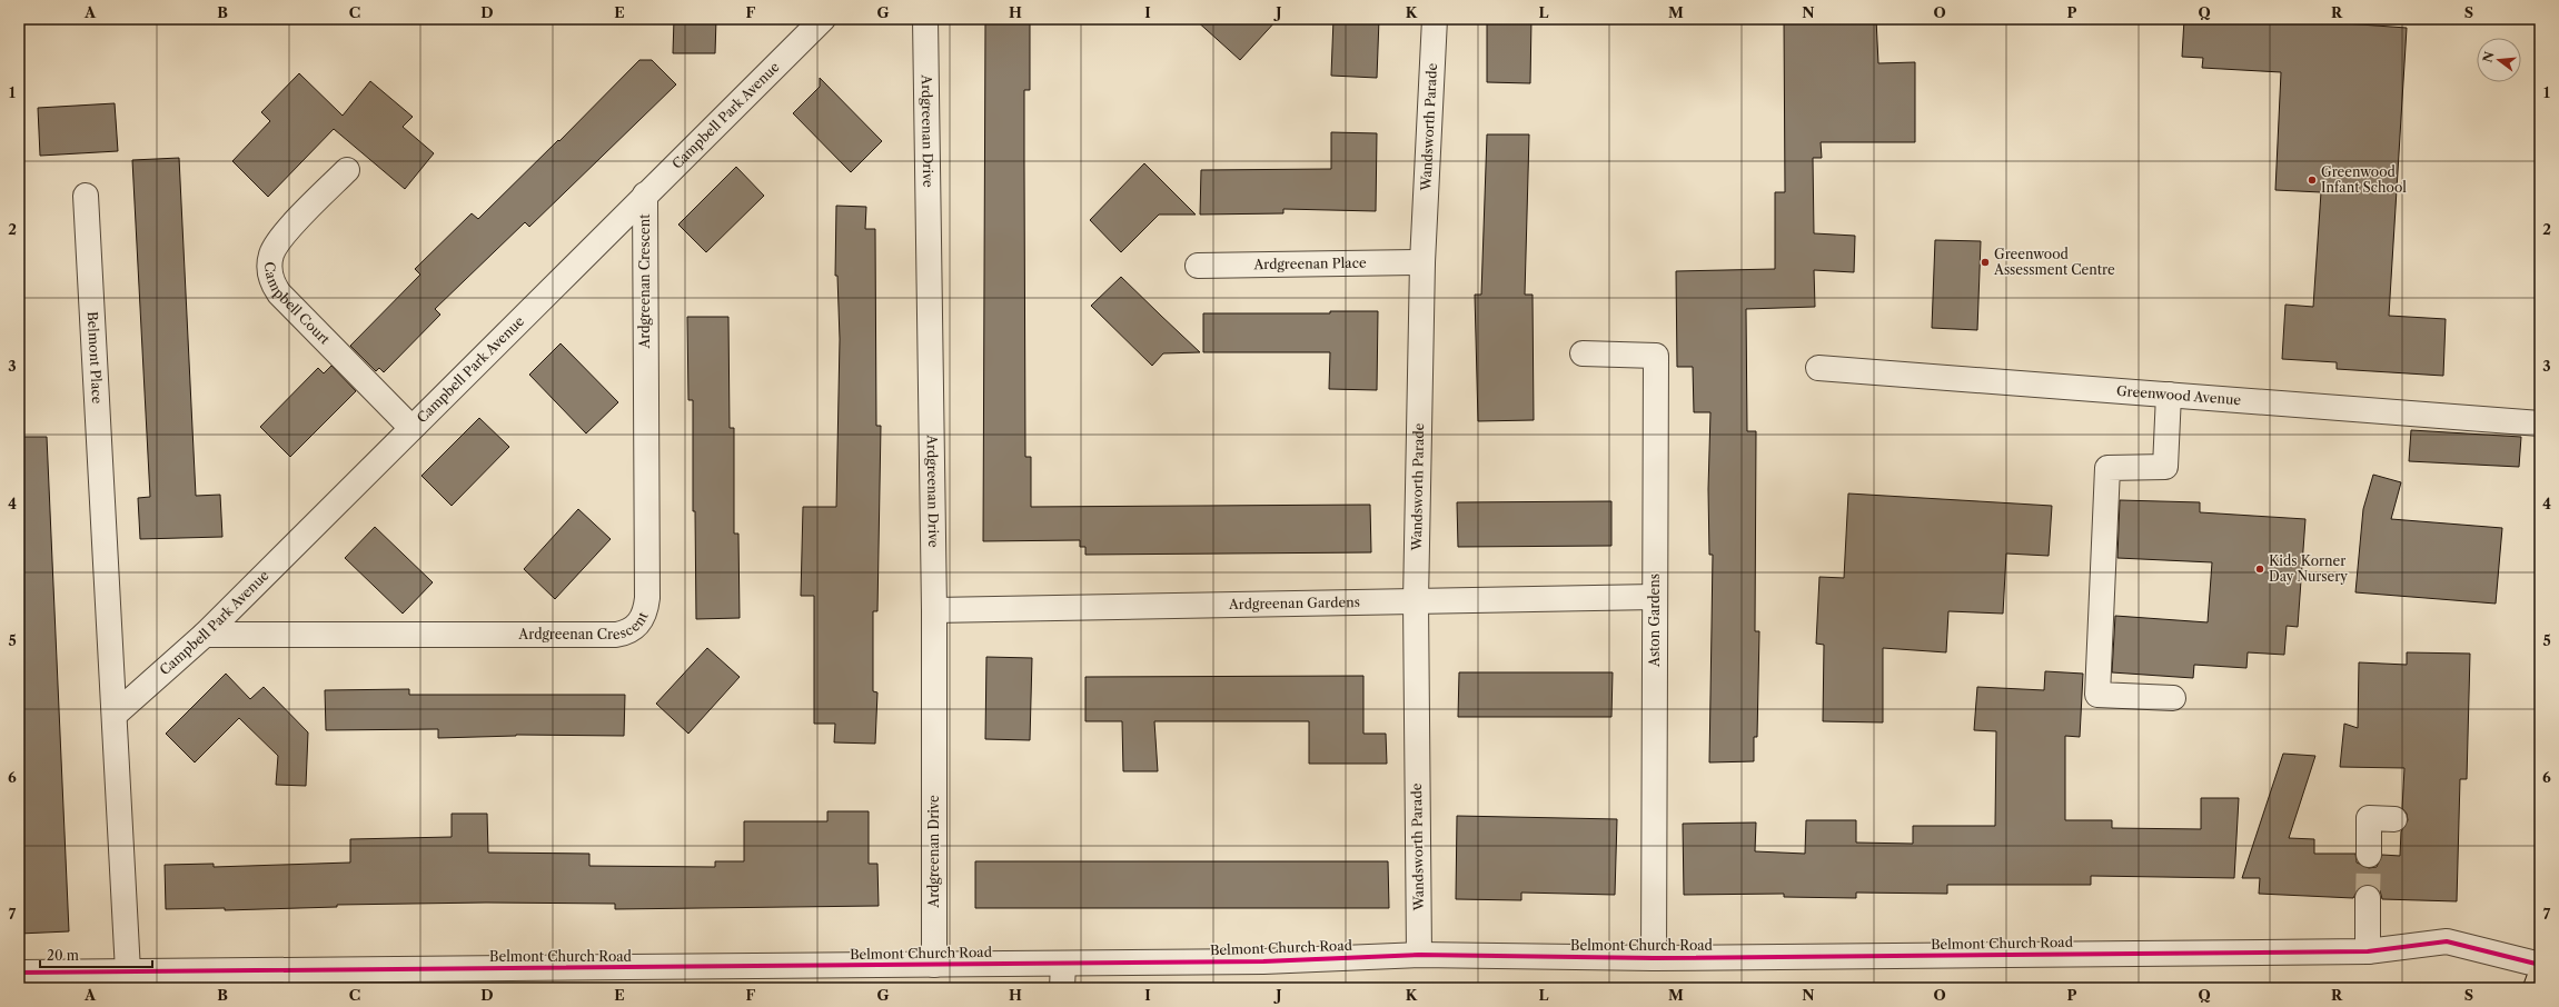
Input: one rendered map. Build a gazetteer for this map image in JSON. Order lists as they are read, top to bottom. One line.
{"streets":{"street":["Campbell Park Avenue","Wandsworth Parade","Ardgreenan Drive","Ardgreenan Place","Ardgreenan Crescent","Campbell Court","Belmont Place","Greenwood Avenue","Ardgreenan Gardens","Aston Gardens","Belmont Church Road"]},"crossings":[["Campbell Park Avenue","Ardgreenan Crescent"],["Campbell Park Avenue","Campbell Court"],["Campbell Park Avenue","Belmont Place"],["Wandsworth Parade","Ardgreenan Place"],["Wandsworth Parade","Ardgreenan Gardens"],["Wandsworth Parade","Belmont Church Road"],["Ardgreenan Drive","Ardgreenan Gardens"],["Ardgreenan Drive","Belmont Church Road"],["Ardgreenan Gardens","Aston Gardens"],["Aston Gardens","Belmont Church Road"]],"places":["Greenwood Infant School","Greenwood Assessment Centre","Kids Korner Day Nursery"],"scale_bar":"20 m","north":"left","grid":{"columns":["A","B","C","D","E","F","G","H","I","J","K","L","M","N","O","P","Q","R","S"],"rows":["1","2","3","4","5","6","7"]}}
